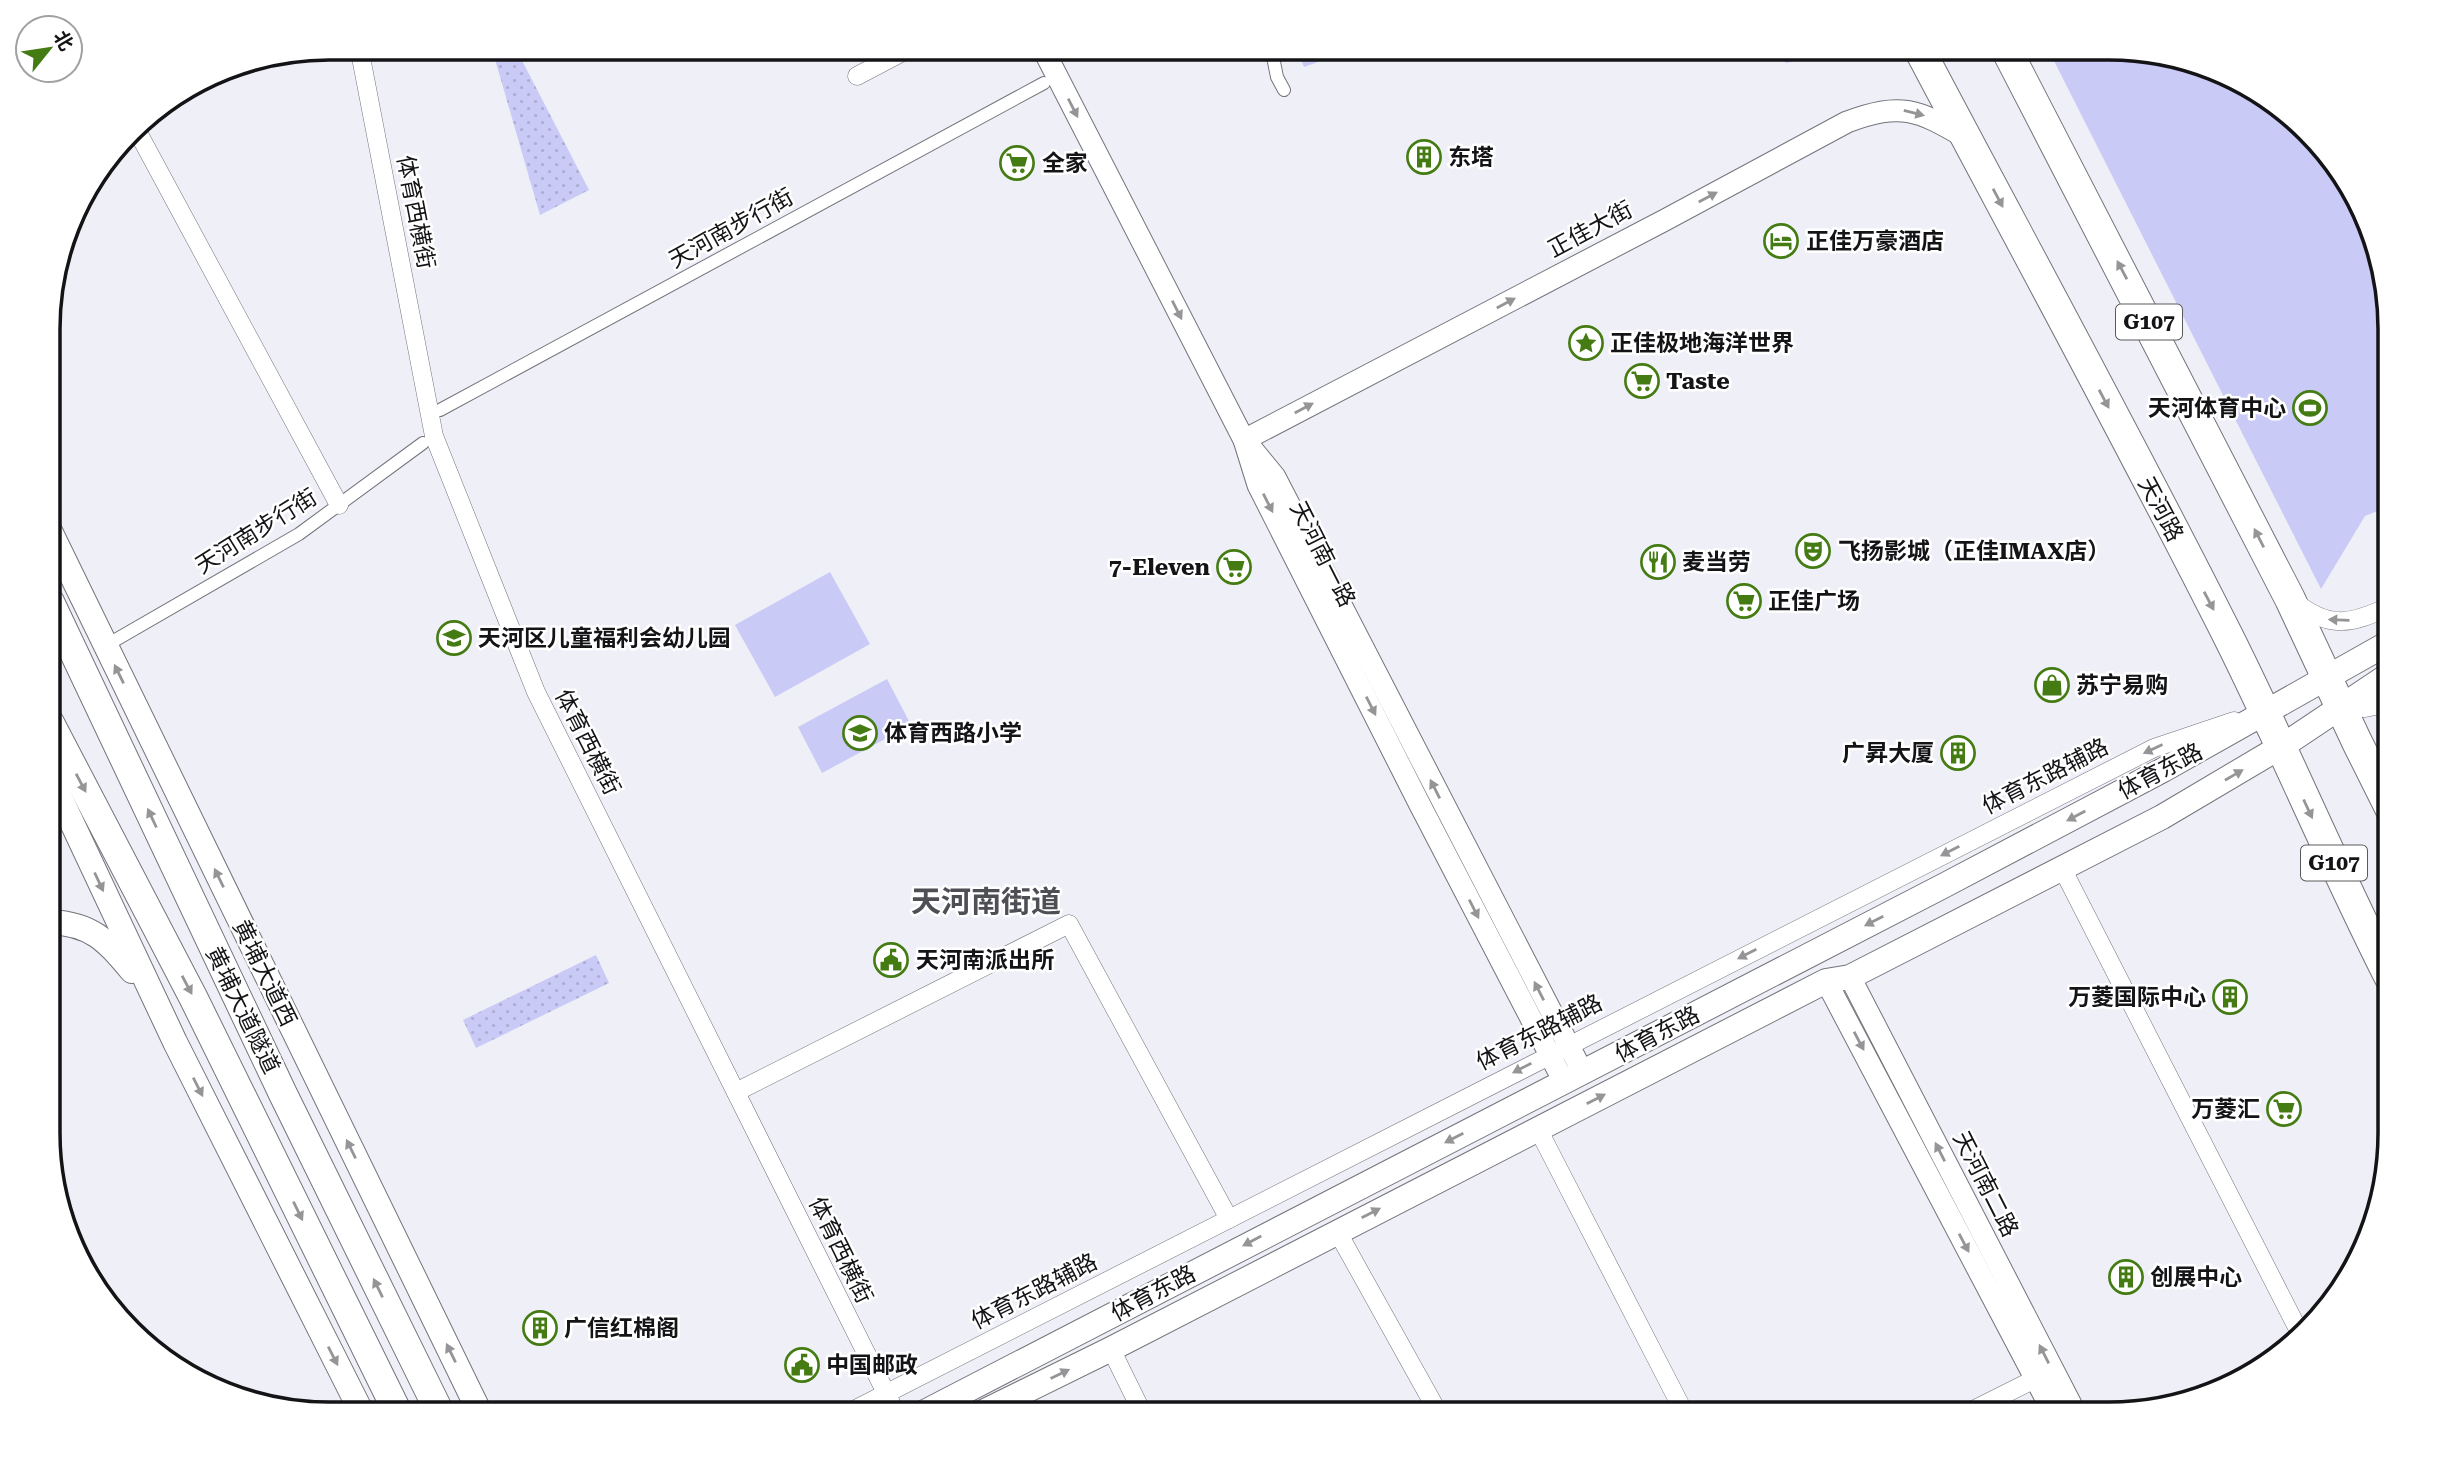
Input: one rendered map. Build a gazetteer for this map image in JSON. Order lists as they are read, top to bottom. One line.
{"streets":{"highway":["G107","天河路"],"main road":["体育东路","黄埔大道西","黄埔大道隧道"],"street":["体育西横街","天河南步行街","正佳大街","天河南一路","体育东路辅路","天河南二路"]},"crossings":[["体育西横街","体育东路辅路"],["天河南步行街","黄埔大道西"],["正佳大街","天河路"],["正佳大街","天河南一路"],["G107","体育东路"],["天河路","体育东路"],["天河路","体育东路辅路"],["天河南一路","体育东路"],["天河南一路","体育东路辅路"],["体育东路","体育东路辅路"],["体育东路","天河南二路"]],"one_way":["正佳大街","天河南一路","体育东路辅路"],"districts":["天河南街道"],"places":{"building":["东塔","广昇大厦","万菱国际中心","创展中心","广信红棉阁"],"supermarket":["全家","Taste","7-Eleven","正佳广场","万菱汇"],"hotel":["正佳万豪酒店"],"place":["正佳极地海洋世界"],"sports":["天河体育中心"],"theatre":["飞扬影城（正佳IMAX店）"],"restaurant":["麦当劳"],"school or university":["天河区儿童福利会幼儿园","体育西路小学"],"shop":["苏宁易购"],"public building":["天河南派出所","中国邮政"]},"north":"top right"}
